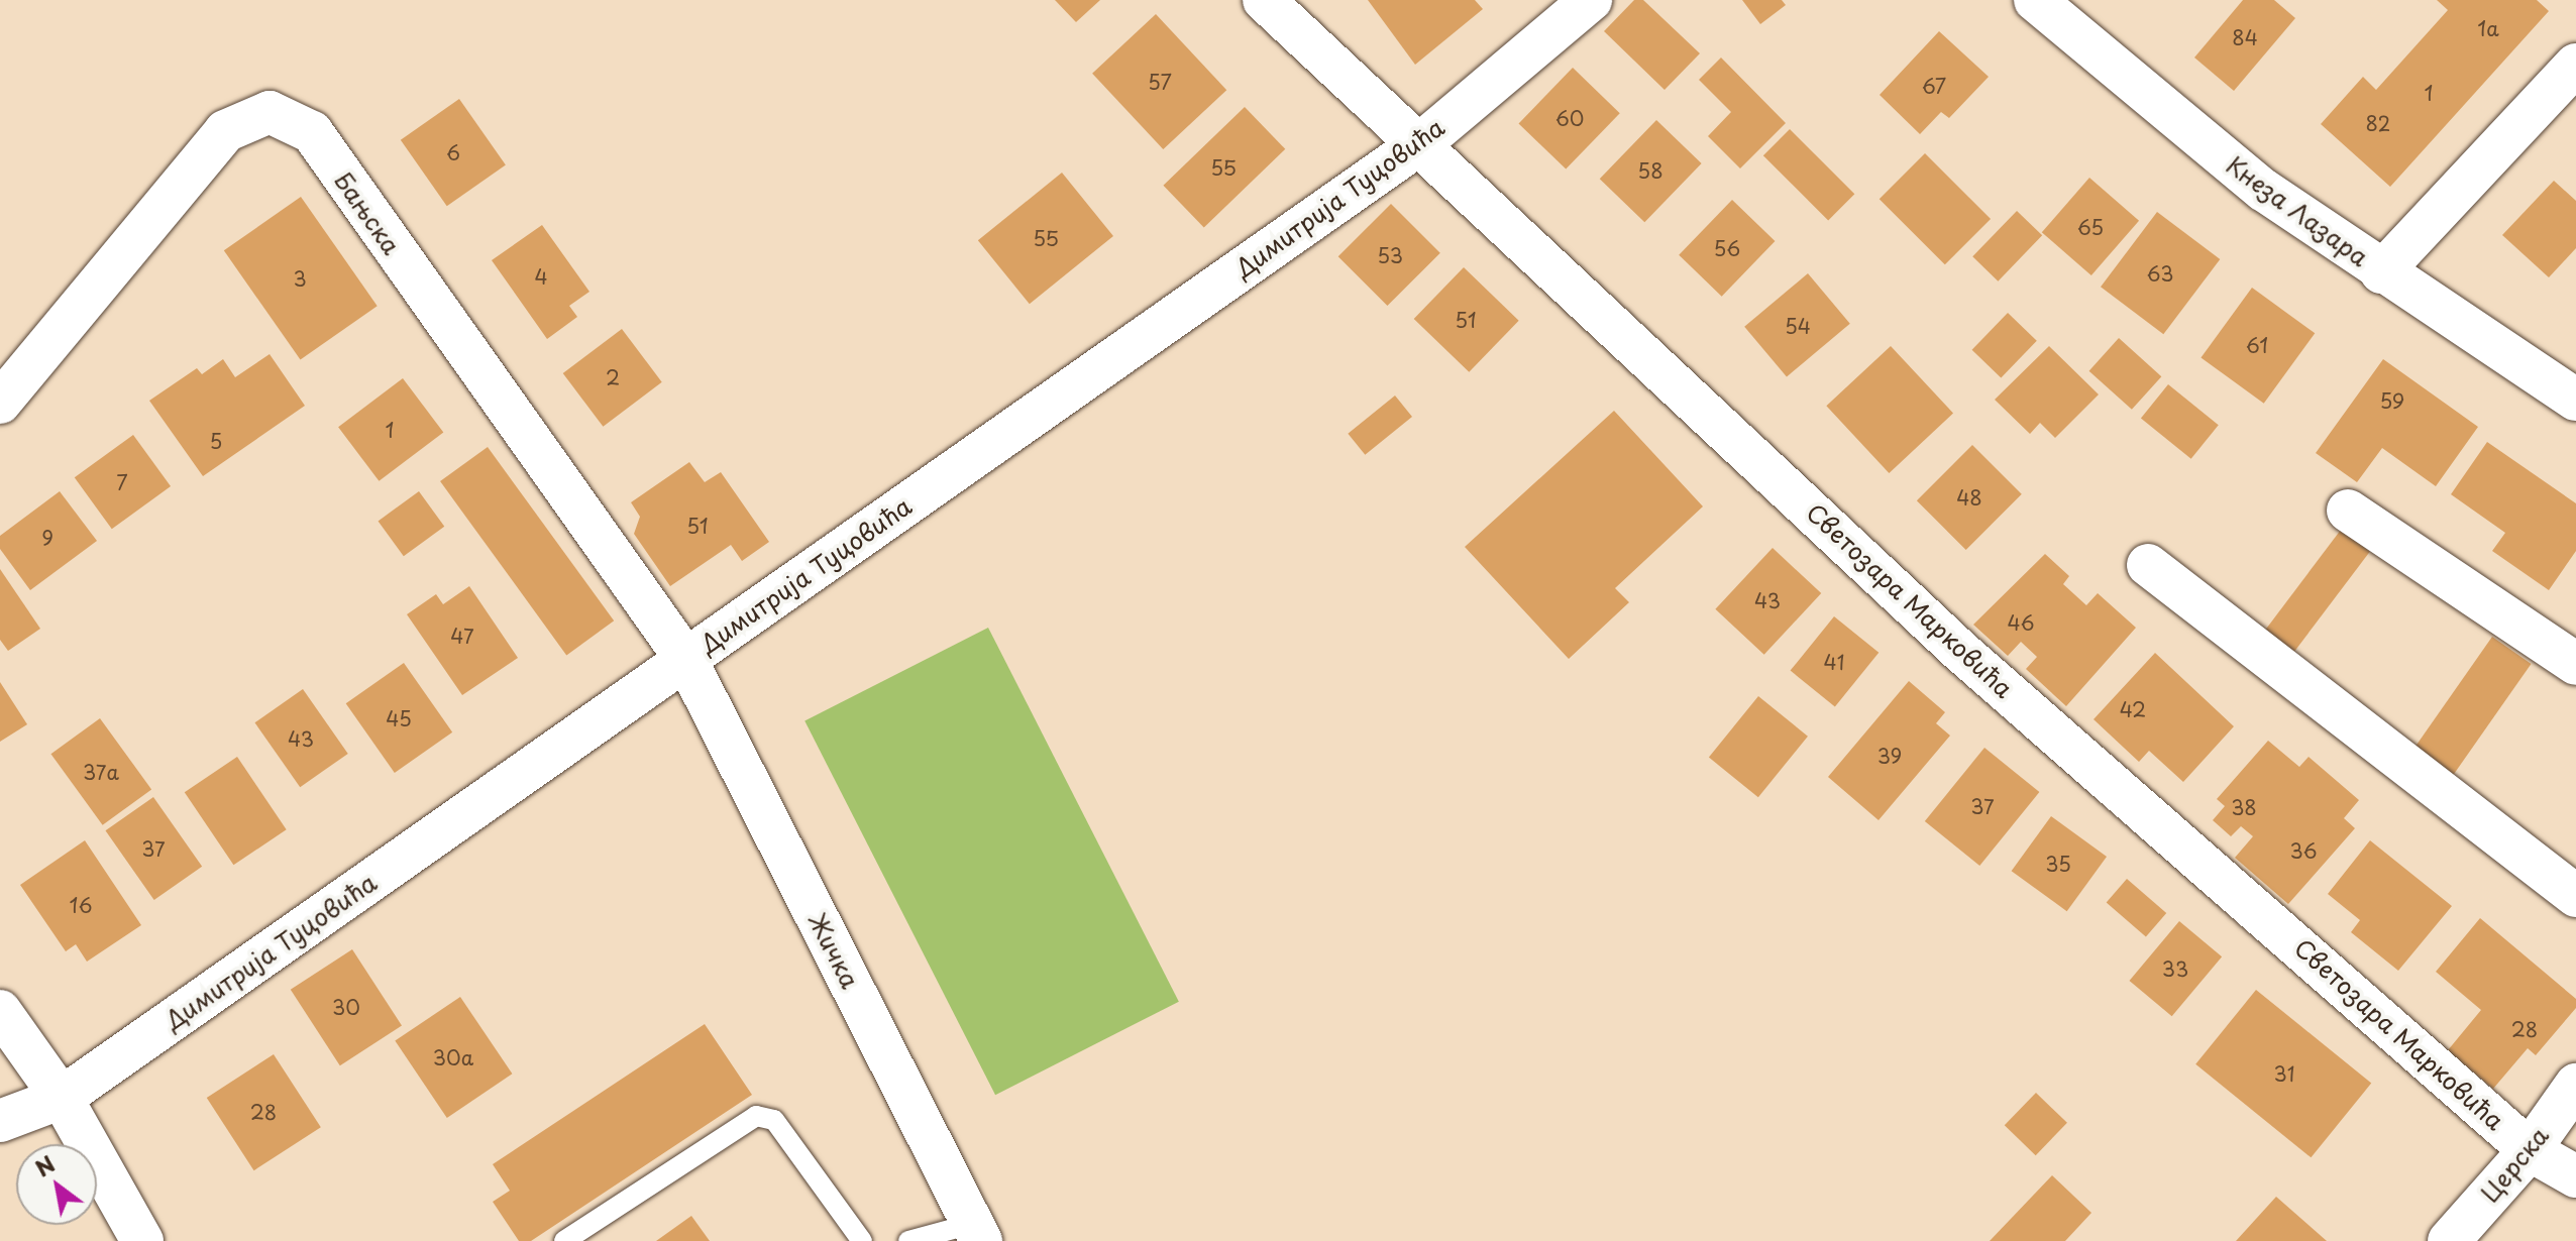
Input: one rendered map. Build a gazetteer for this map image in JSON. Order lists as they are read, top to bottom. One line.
{"streets":{"street":["Димитрија Туцовића","Кнеза Лазара","Бањска","Светозара Марковића","Жичка","Церска"]},"crossings":[["Димитрија Туцовића","Бањска"],["Димитрија Туцовића","Светозара Марковића"],["Димитрија Туцовића","Жичка"],["Бањска","Жичка"],["Светозара Марковића","Церска"]],"house_numbers":["1a","84","57","67","1","60","82","6","55","58","65","55","56","53","63","4","3","51","54","61","2","59","1","5","7","48","51","9","43","46","47","41","42","45","43","39","37a","37","38","37","36","35","16","33","30","28","30a","31","28"],"north":"top left"}
